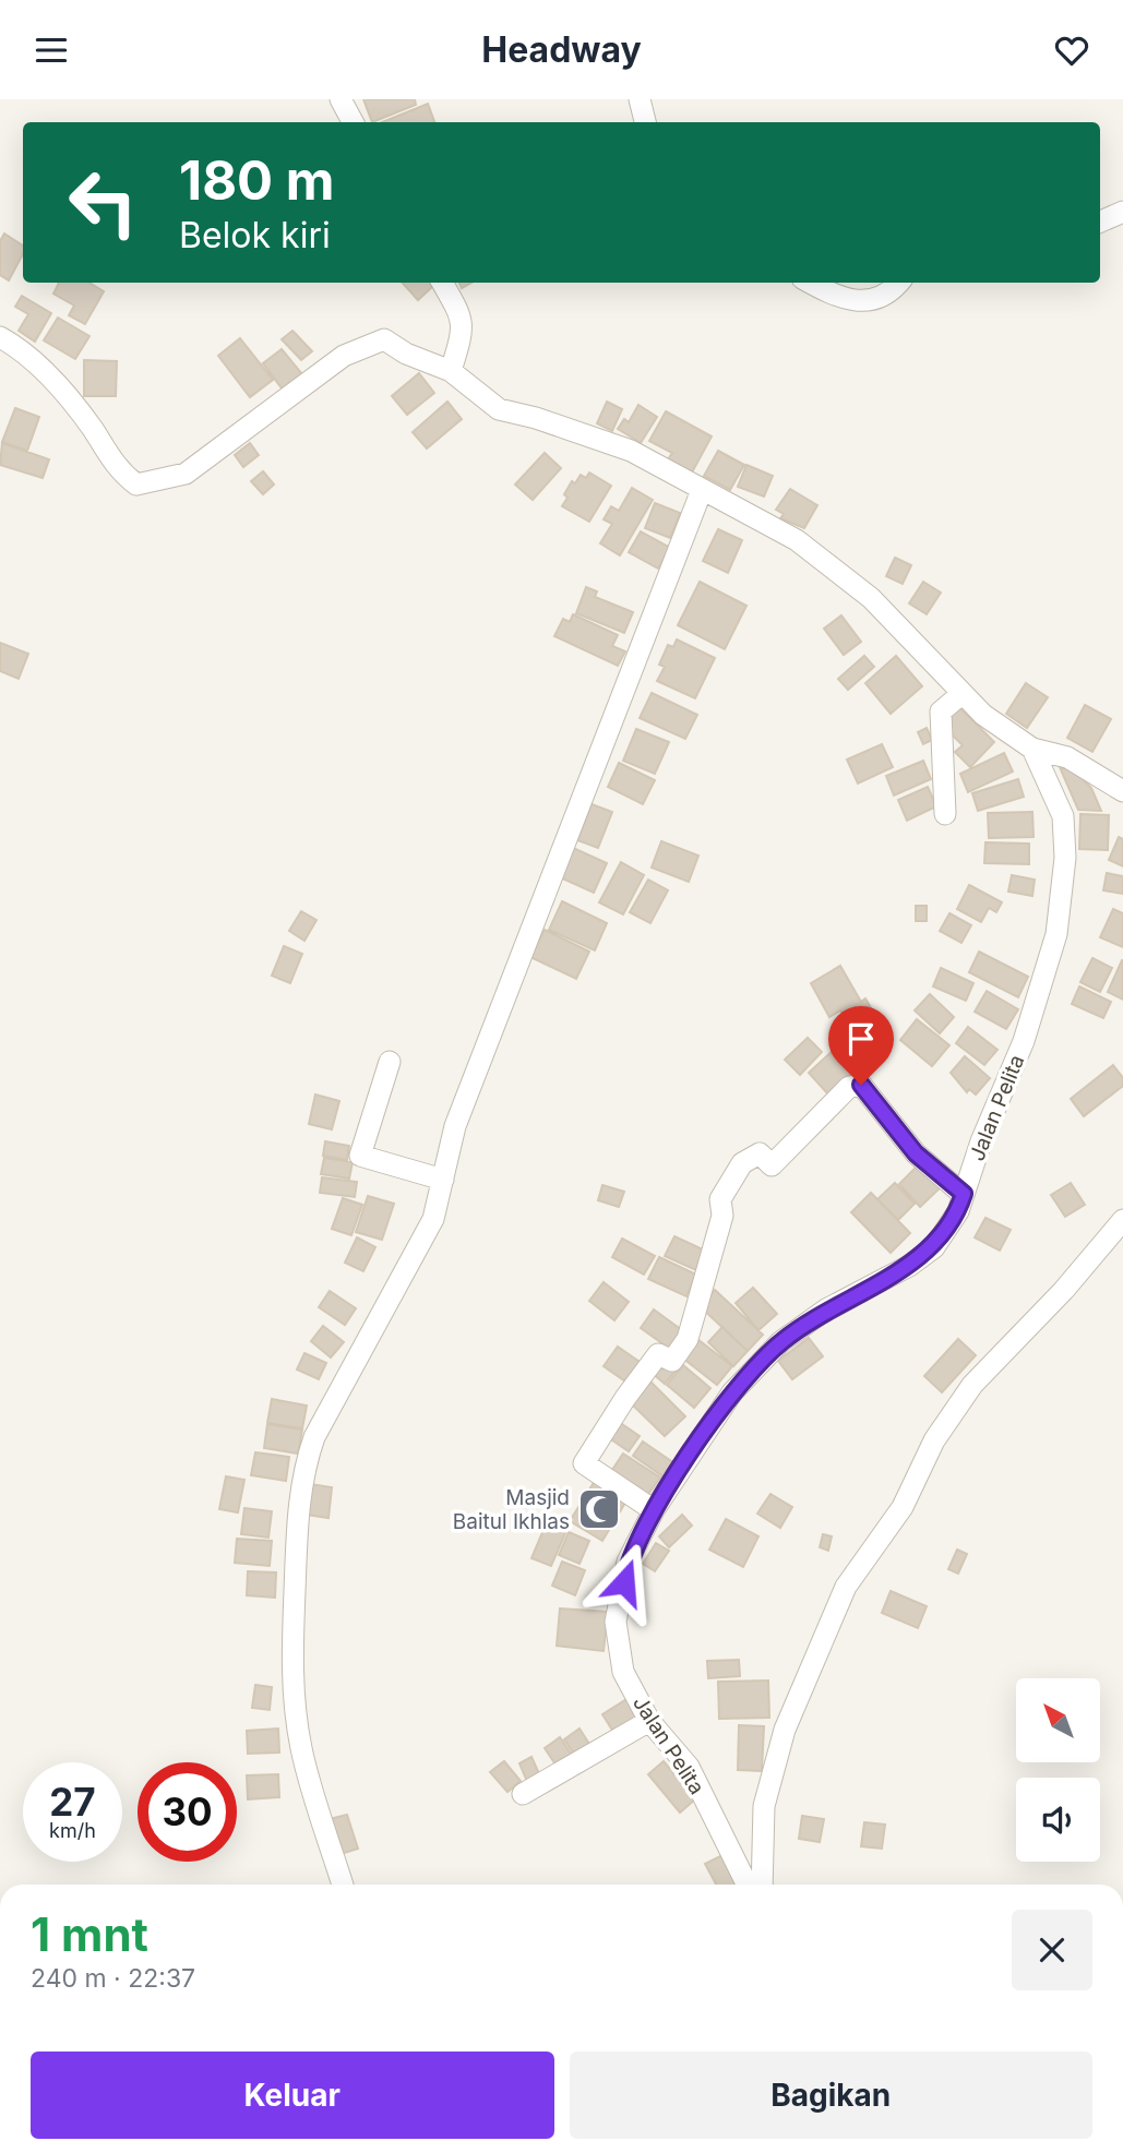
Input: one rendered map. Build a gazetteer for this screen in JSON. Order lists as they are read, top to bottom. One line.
{"streets":{"street":["Jalan Pelita"]},"places":{"mosque":["Masjid Baitul Ikhlas"]},"north":"top left","page":{"header":"Headway","turn":["180 m","Belok kiri"],"speed":"27 km/h","limit":"30","heading":["1 mnt","240 m · 22:37"],"buttons":["Keluar","Bagikan"]}}
